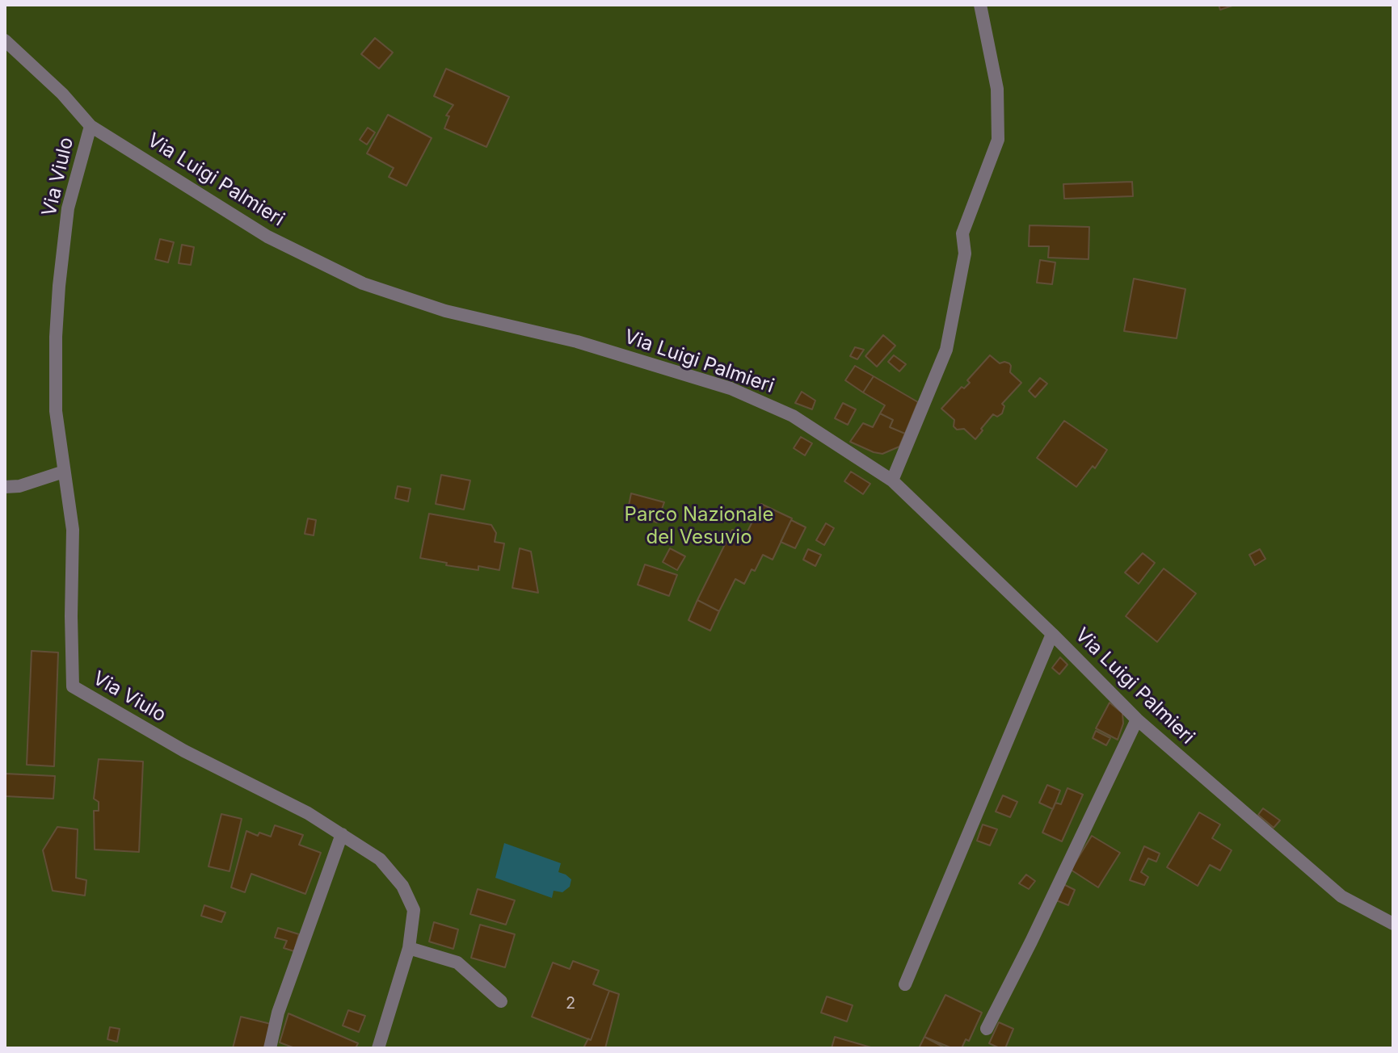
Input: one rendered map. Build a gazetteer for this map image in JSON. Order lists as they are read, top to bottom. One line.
{"streets":{"street":["Via Viulo","Via Luigi Palmieri"]},"crossings":[["Via Viulo","Via Luigi Palmieri"]],"parks":["Parco Nazionale del Vesuvio"],"house_numbers":["2"]}
